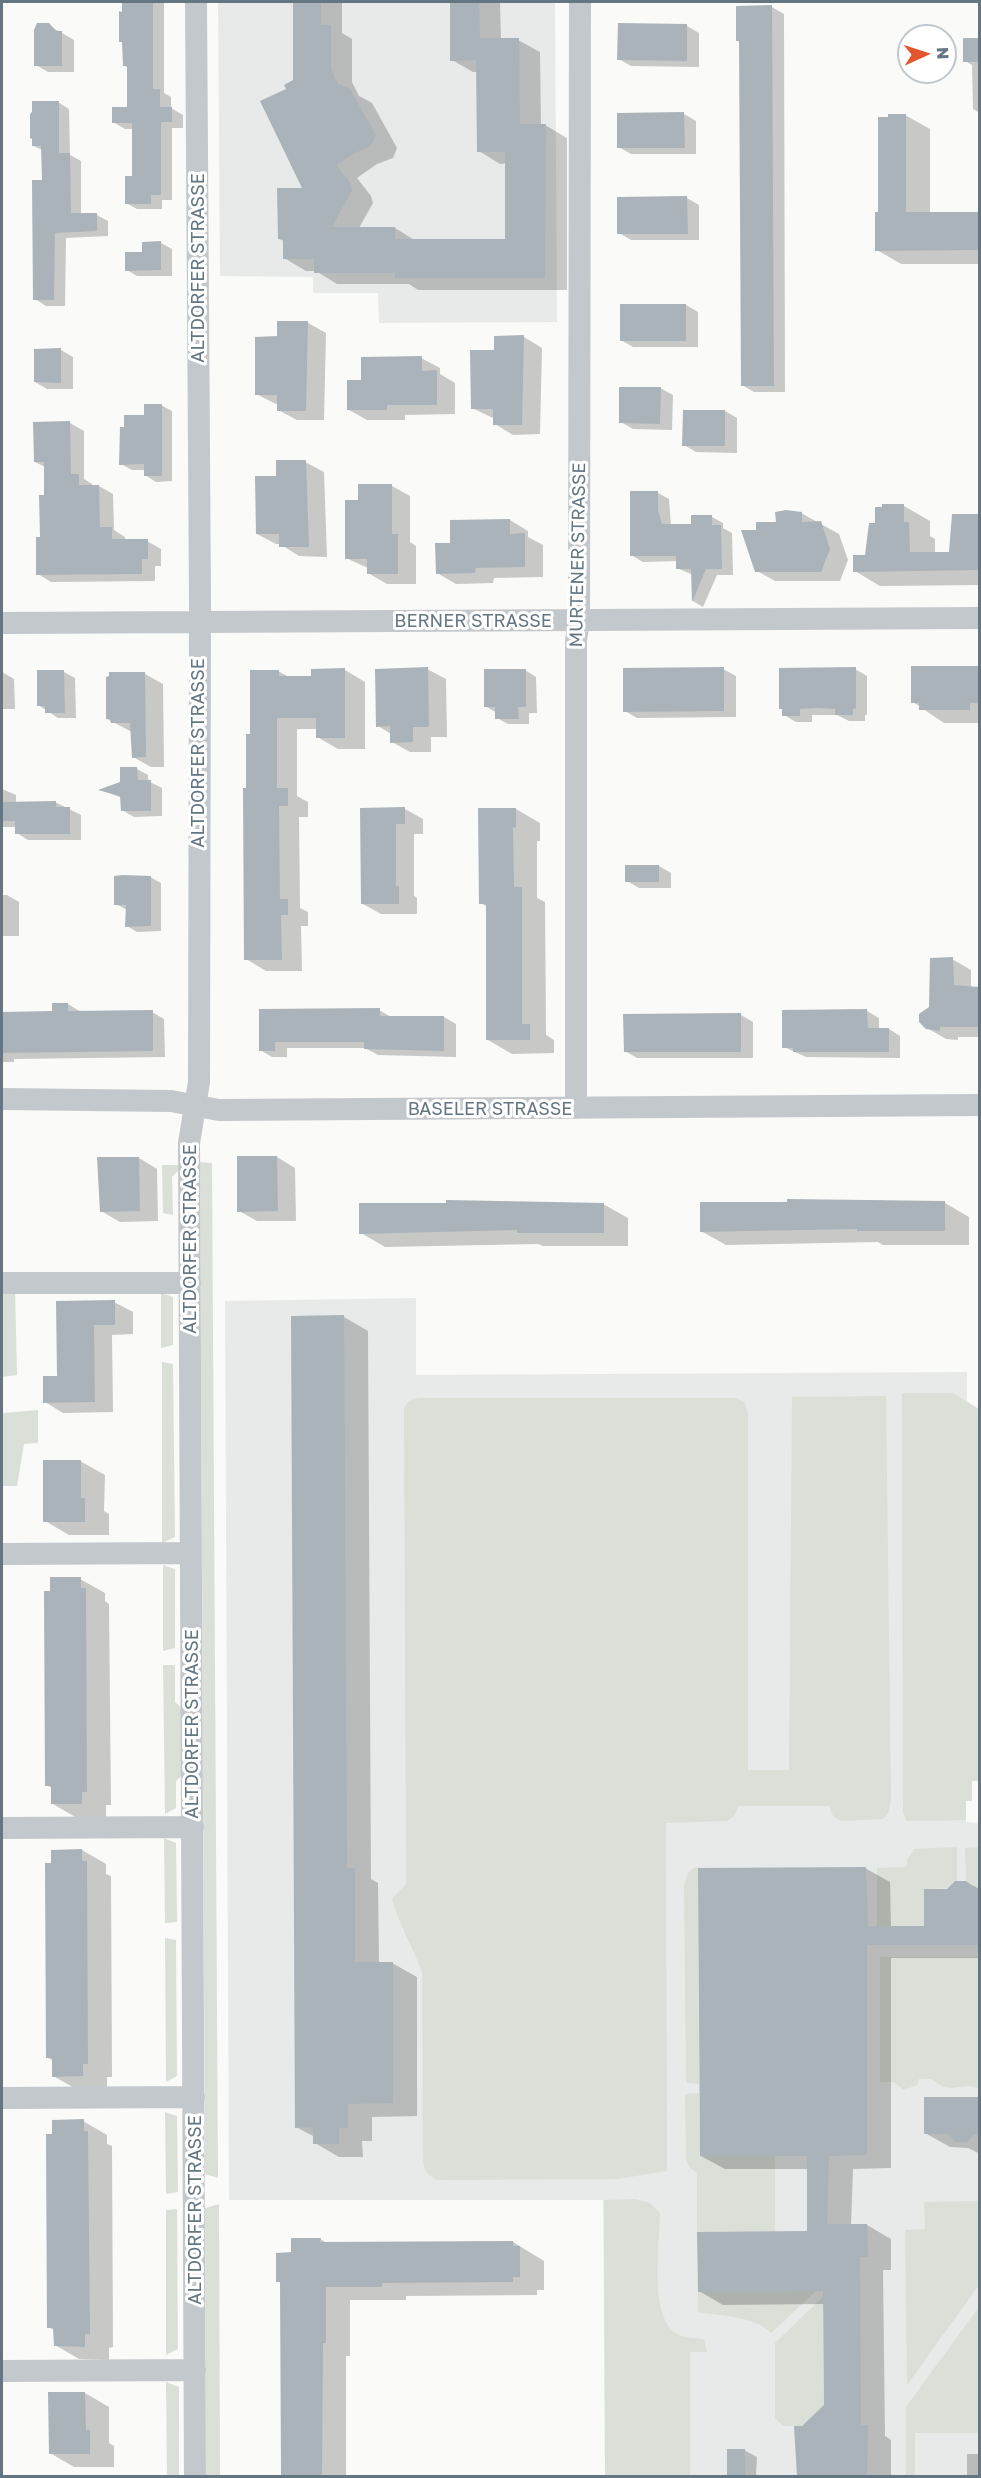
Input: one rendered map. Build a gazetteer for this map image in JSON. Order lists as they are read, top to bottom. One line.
{"streets":{"street":["ALTDORFER STRASSE","MURTENER STRASSE","BERNER STRASSE","BASELER STRASSE"]},"crossings":[["ALTDORFER STRASSE","BERNER STRASSE"],["ALTDORFER STRASSE","BASELER STRASSE"],["MURTENER STRASSE","BERNER STRASSE"],["MURTENER STRASSE","BASELER STRASSE"]],"north":"right"}
